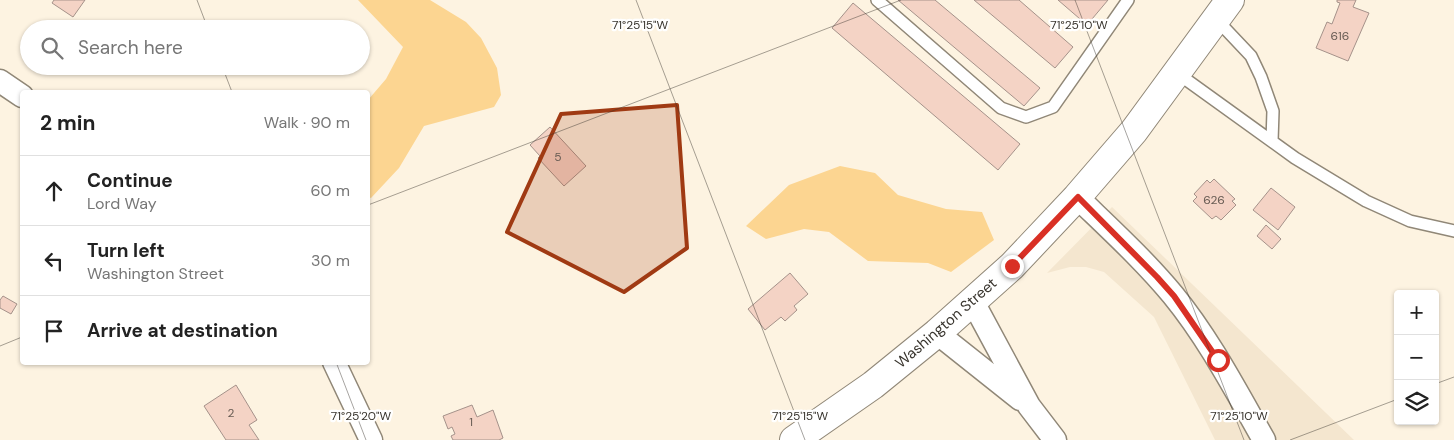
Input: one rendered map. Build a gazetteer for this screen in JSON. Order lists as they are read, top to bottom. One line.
{"streets":{"main road":["Washington Street"]},"house_numbers":["616","5","626","2","1"],"page":{"search":"Search here","heading":["2 min","Walk · 90 m"],"list":[["Continue","Lord Way","60 m"],["Turn left","Washington Street","30 m"],"Arrive at destination"],"map_buttons":["+","−"]},"coordinates":["71°25'15\"W","71°25'10\"W","71°25'20\"W"]}
